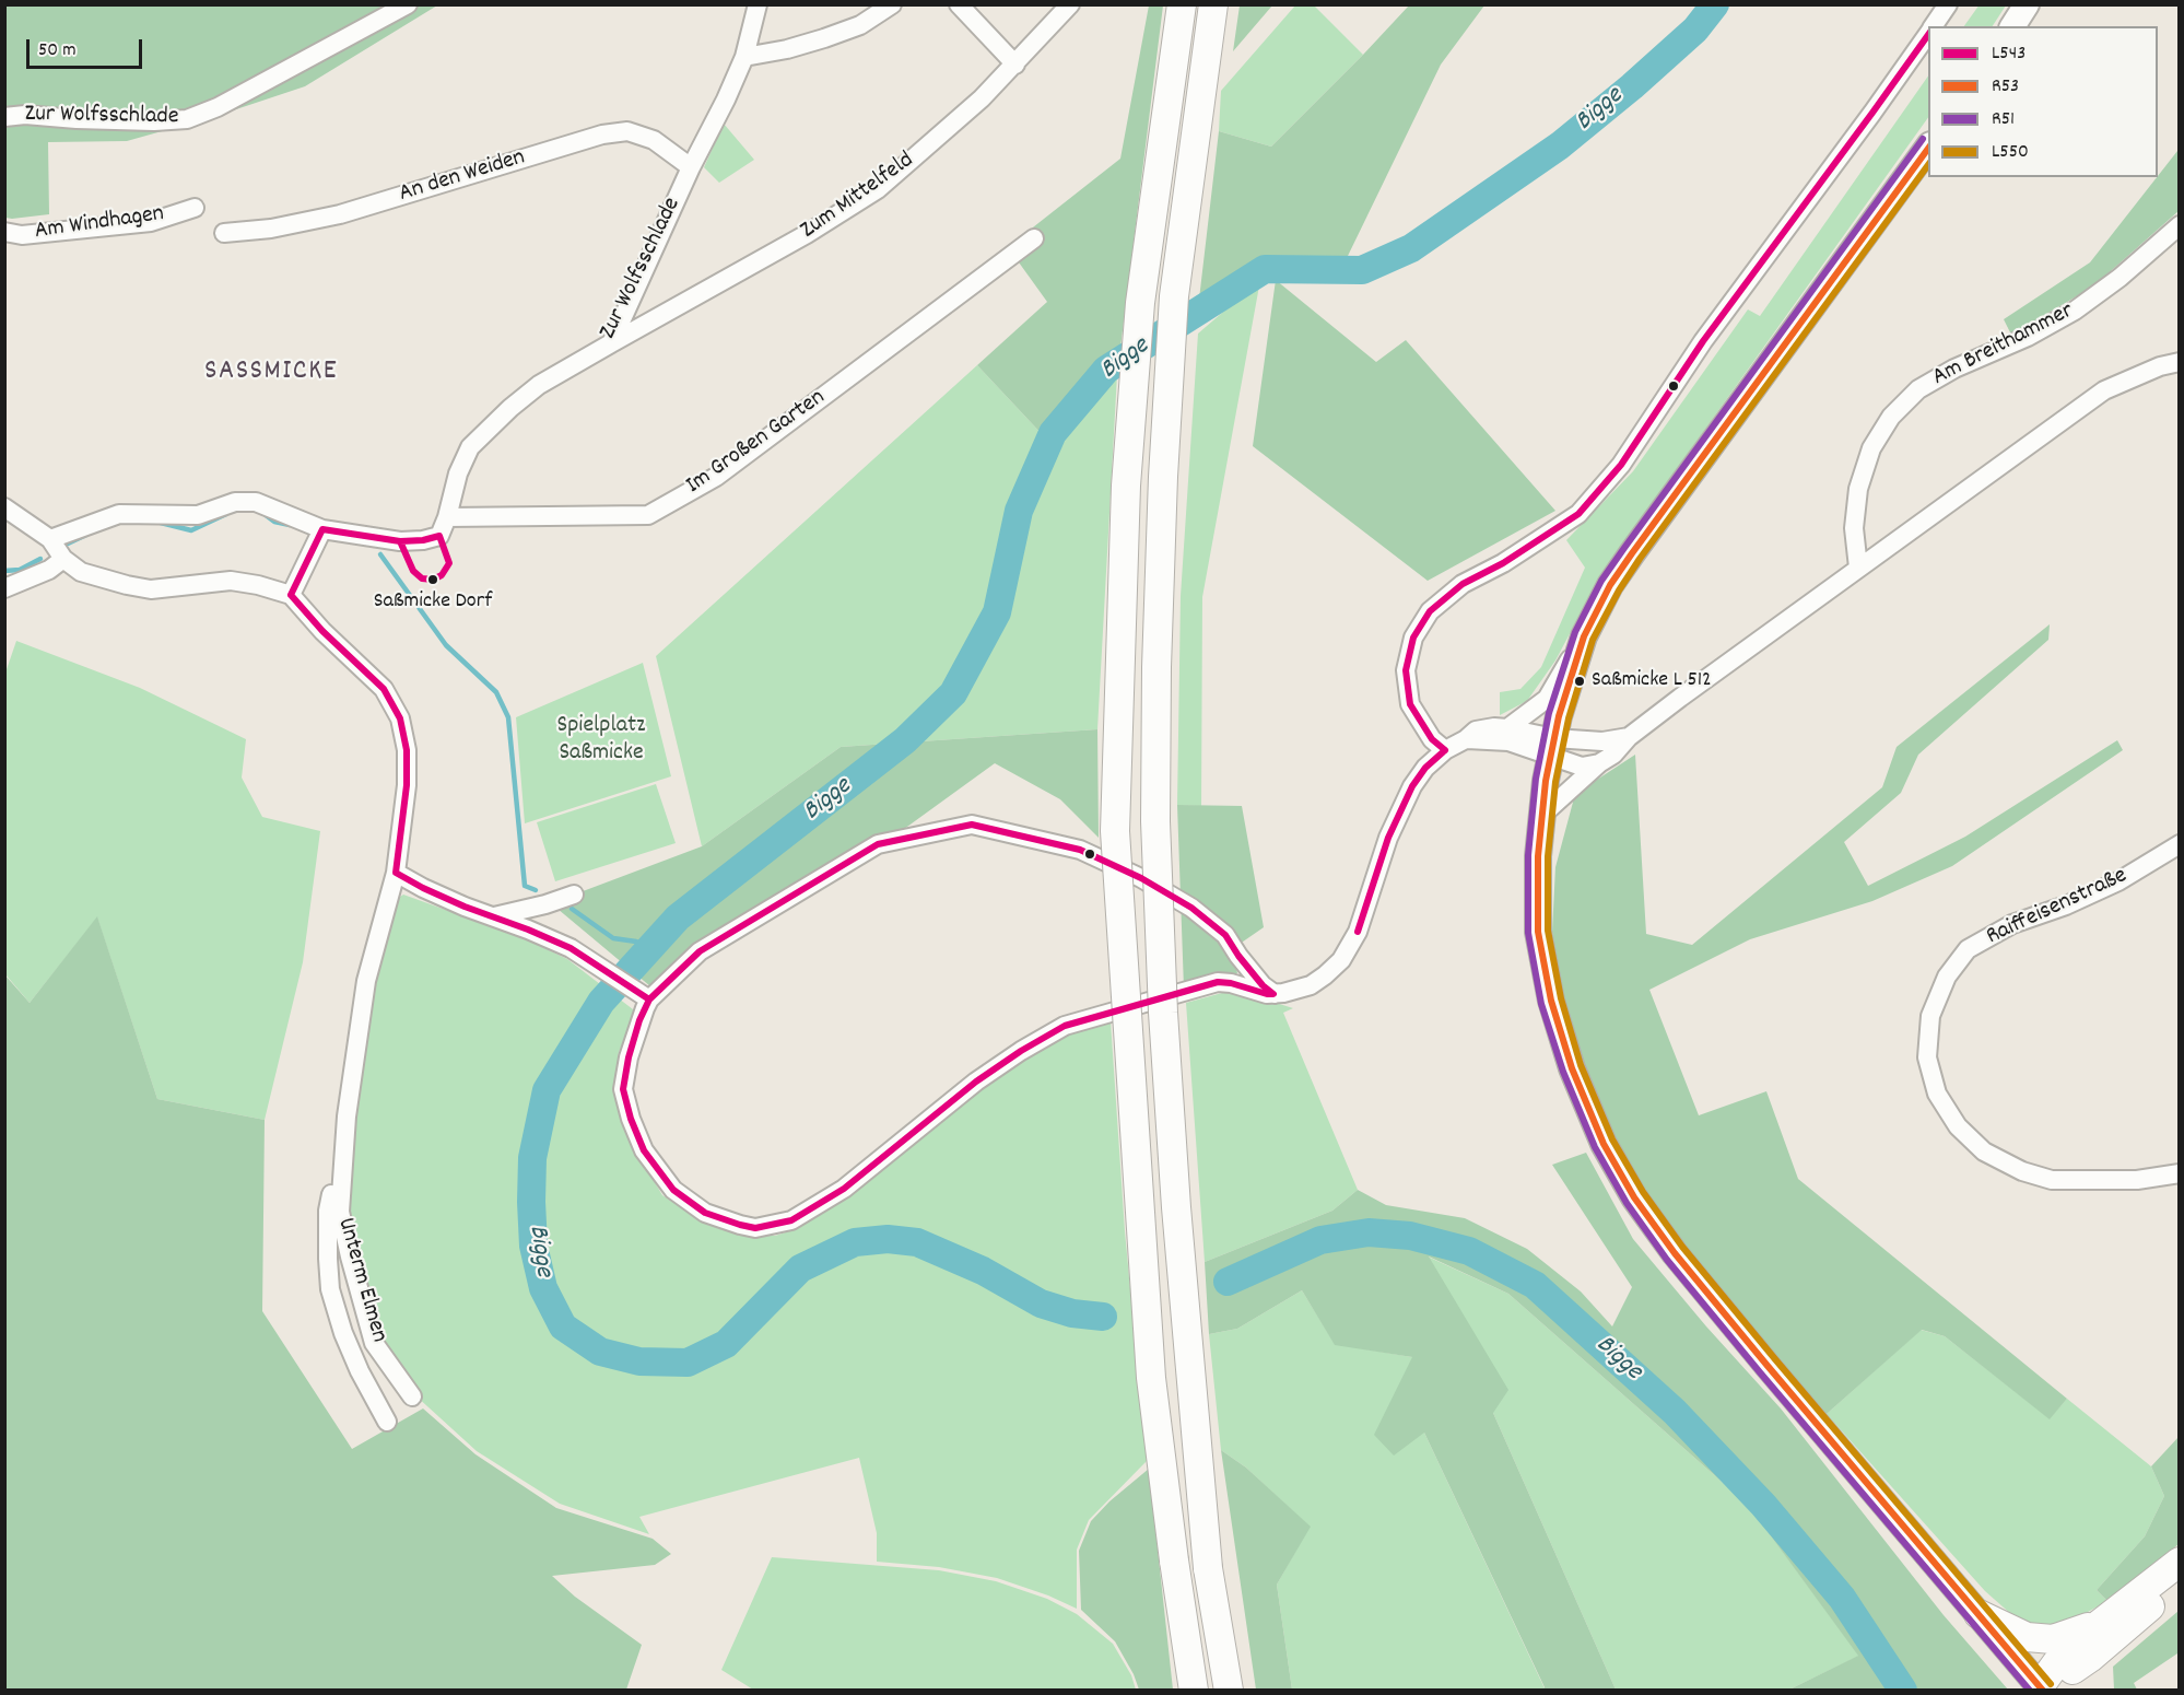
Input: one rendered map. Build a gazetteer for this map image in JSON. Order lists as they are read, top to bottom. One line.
{"streets":{"street":["Zur Wolfsschlade","An den Weiden","Zum Mittelfeld","Am Windhagen","Am Breithammer","Im Großen Garten","Raiffeisenstraße","Unterm Elmen"]},"crossings":[["Zur Wolfsschlade","An den Weiden"],["Zur Wolfsschlade","Zum Mittelfeld"],["Zur Wolfsschlade","Im Großen Garten"]],"districts":["SASSMICKE"],"water":["Bigge"],"parks":["Spielplatz Saßmicke"],"places":["Saßmicke Dorf","Saßmicke L 512"],"lines":["transit line L543","transit line R51","transit line R53","transit line L550"],"legend":["L543","R53","R51","L550"],"scale_bar":"50 m"}
